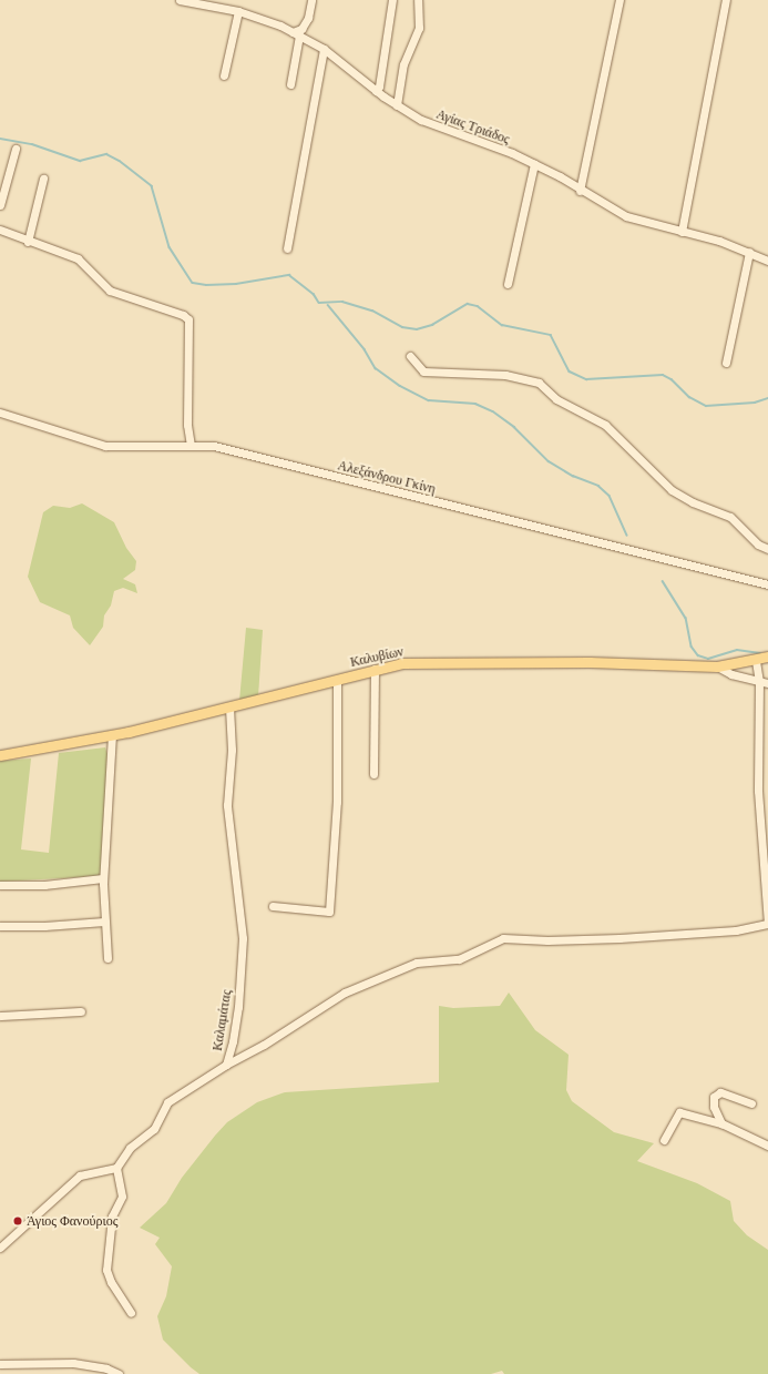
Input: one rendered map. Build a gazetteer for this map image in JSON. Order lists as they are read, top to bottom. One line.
{"streets":{"main road":["Καλυβίων"],"street":["Αγίας Τριάδος","Αλεξάνδρου Γκίνη","Καλαμάτας"]},"crossings":[["Καλυβίων","Καλαμάτας"]],"places":["Άγιος Φανούριος"]}
